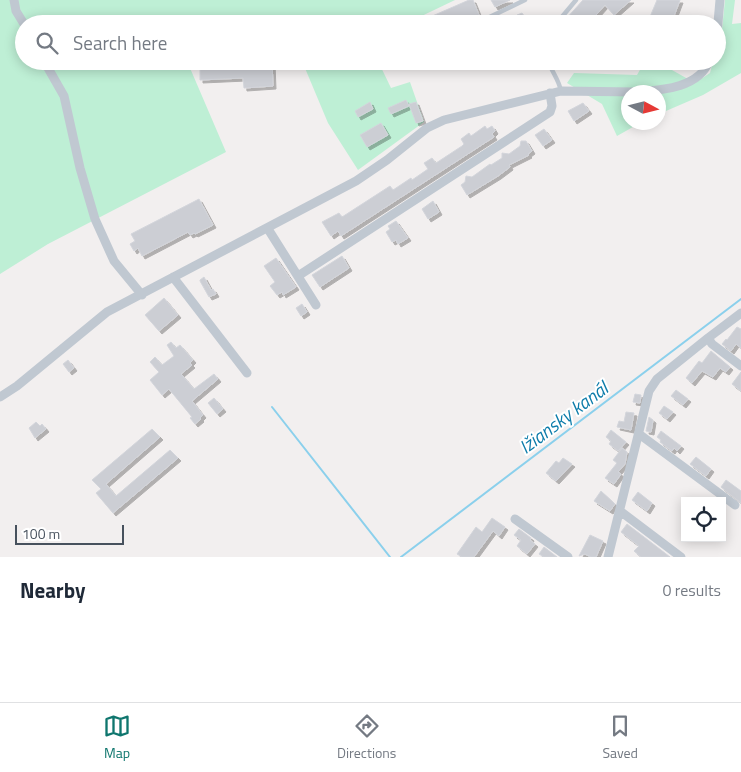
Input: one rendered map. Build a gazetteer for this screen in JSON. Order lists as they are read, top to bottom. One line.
{"water":["Ižiansky kanál"],"scale_bar":"100 m","north":"right","page":{"search":"Search here","scale":"100 m","heading":["Nearby","0 results"],"nav":["Map","Directions","Saved"]}}
